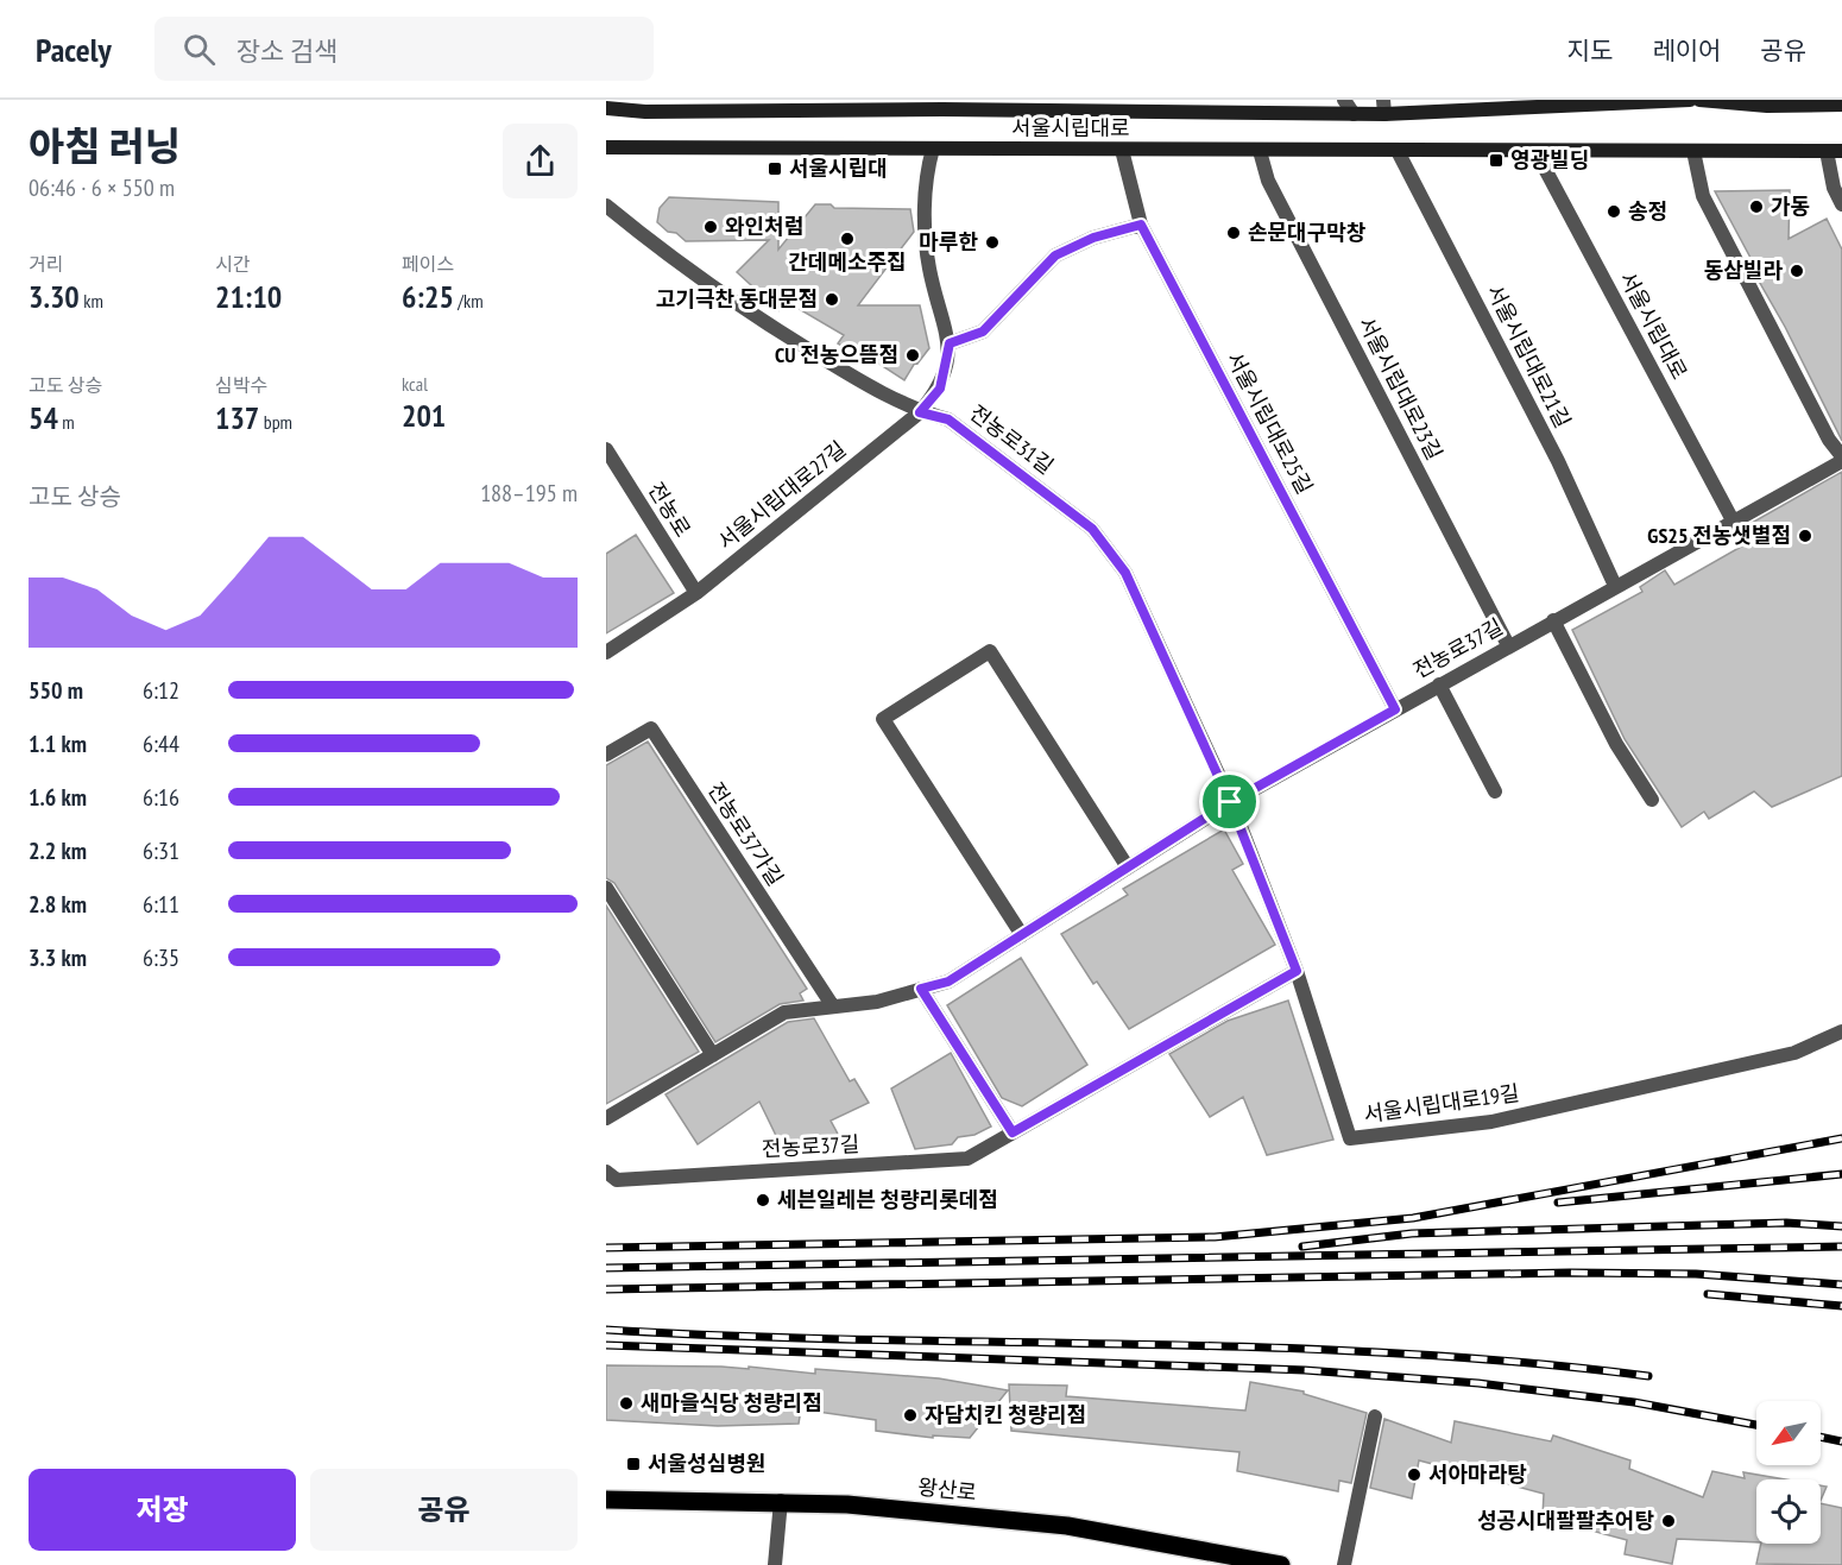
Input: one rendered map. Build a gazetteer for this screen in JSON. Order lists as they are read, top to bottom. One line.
{"streets":{"main road":["서울시립대로","왕산로"],"street":["서울시립대로21길","서울시립대로23길","서울시립대로25길","전농로31길","서울시립대로27길","전농로","전농로37길","전농로37가길","서울시립대로19길"]},"crossings":[["서울시립대로","서울시립대로21길"],["서울시립대로","서울시립대로23길"],["서울시립대로","서울시립대로25길"],["서울시립대로","서울시립대로27길"],["서울시립대로","전농로37길"],["서울시립대로21길","전농로37길"],["서울시립대로23길","전농로37길"],["서울시립대로25길","전농로37길"],["전농로31길","서울시립대로27길"],["전농로31길","전농로37길"],["전농로31길","서울시립대로19길"],["서울시립대로27길","전농로"],["전농로37길","전농로37가길"],["전농로37길","서울시립대로19길"]],"places":{"transit":["영광빌딩","서울시립대","서울성심병원"],"other":["가동","송정","와인처럼","손문대구막창","간데메소주집","마루한","동삼빌라","고기극찬 동대문점","CU 전농으뜸점","GS25 전농샛별점","세븐일레븐 청량리롯데점","새마을식당 청량리점","자담치킨 청량리점","서아마라탕","성공시대팔팔추어탕"]},"north":"bottom left","page":{"header":"Pacely","search":"장소 검색","nav":["지도","레이어","공유"],"heading":["아침 러닝","06:46 · 6 × 550 m"],"stats":[["거리","3.30 km"],["시간","21:10"],["페이스","6:25 /km"],["고도 상승","54 m"],["심박수","137 bpm"],["kcal","201"]],"chart":["고도 상승","188–195 m"],"list":[{"name":"550 m","note":"6:12"},{"name":"1.1 km","note":"6:44"},{"name":"1.6 km","note":"6:16"},{"name":"2.2 km","note":"6:31"},{"name":"2.8 km","note":"6:11"},{"name":"3.3 km","note":"6:35"}],"buttons":["저장","공유"]}}
